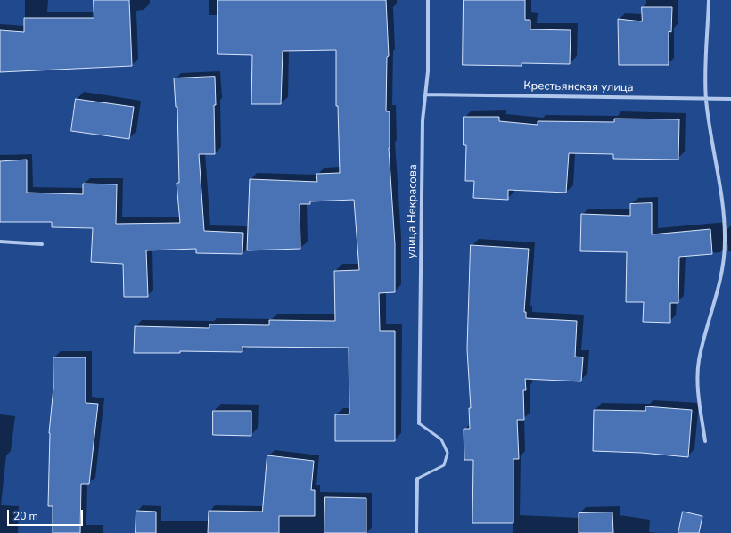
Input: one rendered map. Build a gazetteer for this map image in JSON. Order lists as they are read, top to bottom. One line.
{"streets":{"street":["Крестьянская улица","улица Некрасова"]},"crossings":[["Крестьянская улица","улица Некрасова"]],"scale_bar":"20 m"}
